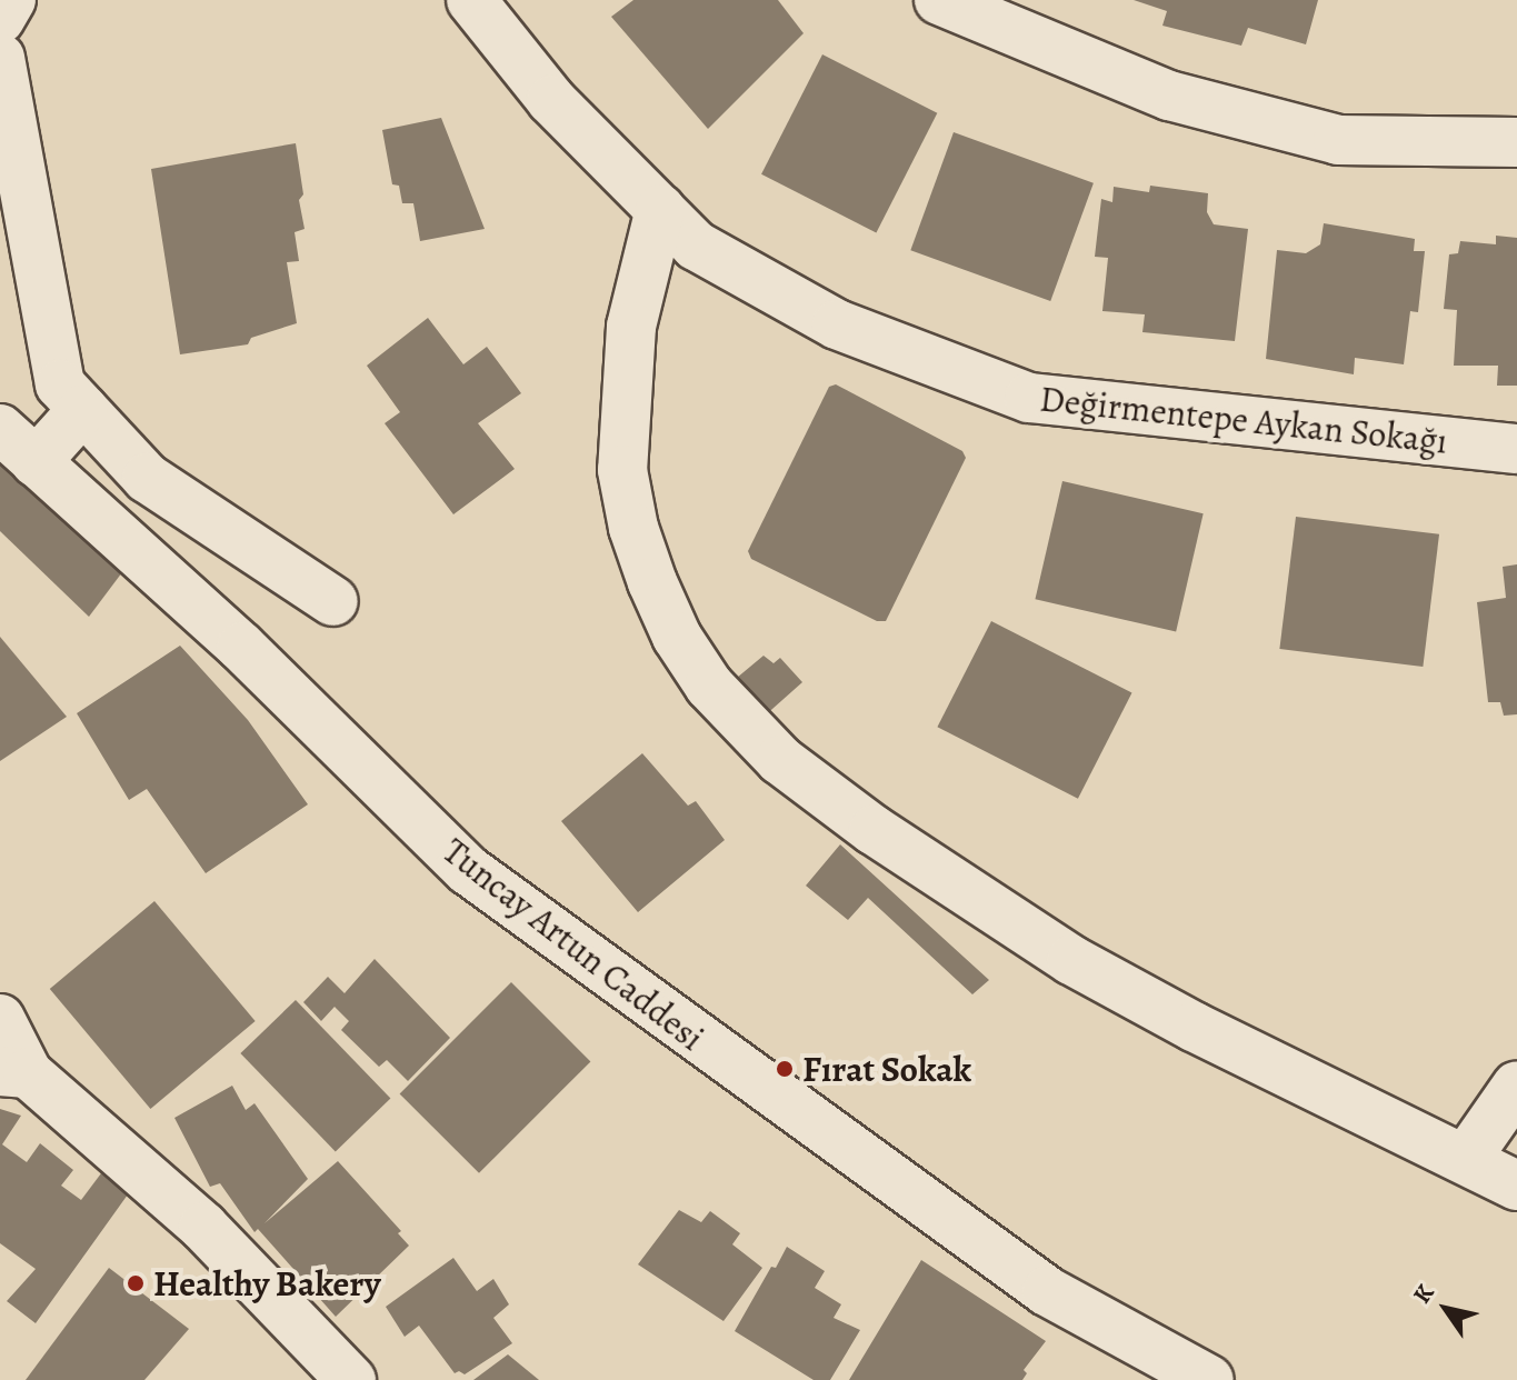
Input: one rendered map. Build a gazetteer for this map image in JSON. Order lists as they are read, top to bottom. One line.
{"streets":{"street":["Değirmentepe Aykan Sokağı","Tuncay Artun Caddesi"]},"places":["Fırat Sokak","Healthy Bakery"],"north":"top left"}
